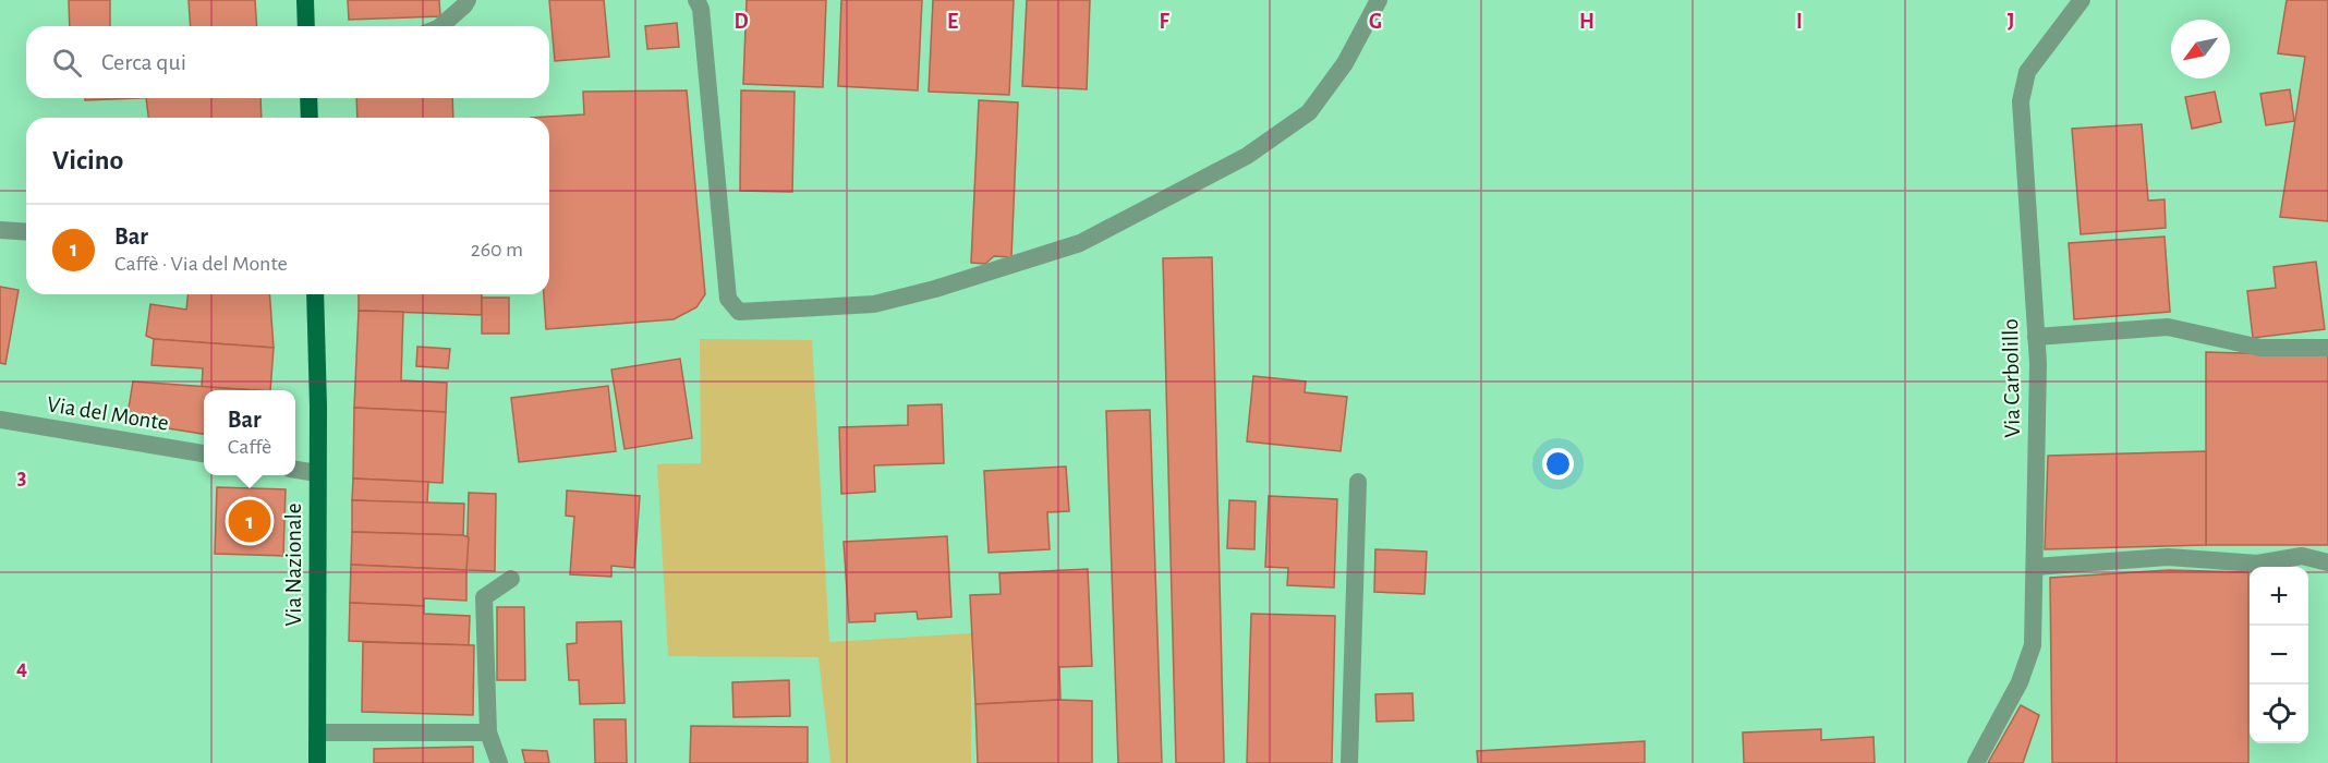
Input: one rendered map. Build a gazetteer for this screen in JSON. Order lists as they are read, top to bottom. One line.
{"streets":{"main road":["Via Nazionale"],"street":["Via Carbolillo","Via del Monte"]},"north":"bottom left","page":{"search":"Cerca qui","heading":"Vicino","list":[{"mark":"1","name":"Bar","note":"Caffè · Via del Monte","value":"260 m"}],"popup":["Bar","Caffè"],"pins":"1","map_buttons":["+","−"]},"grid":{"columns":["D","E","F","G","H","I","J"],"rows":["3","4"]}}
